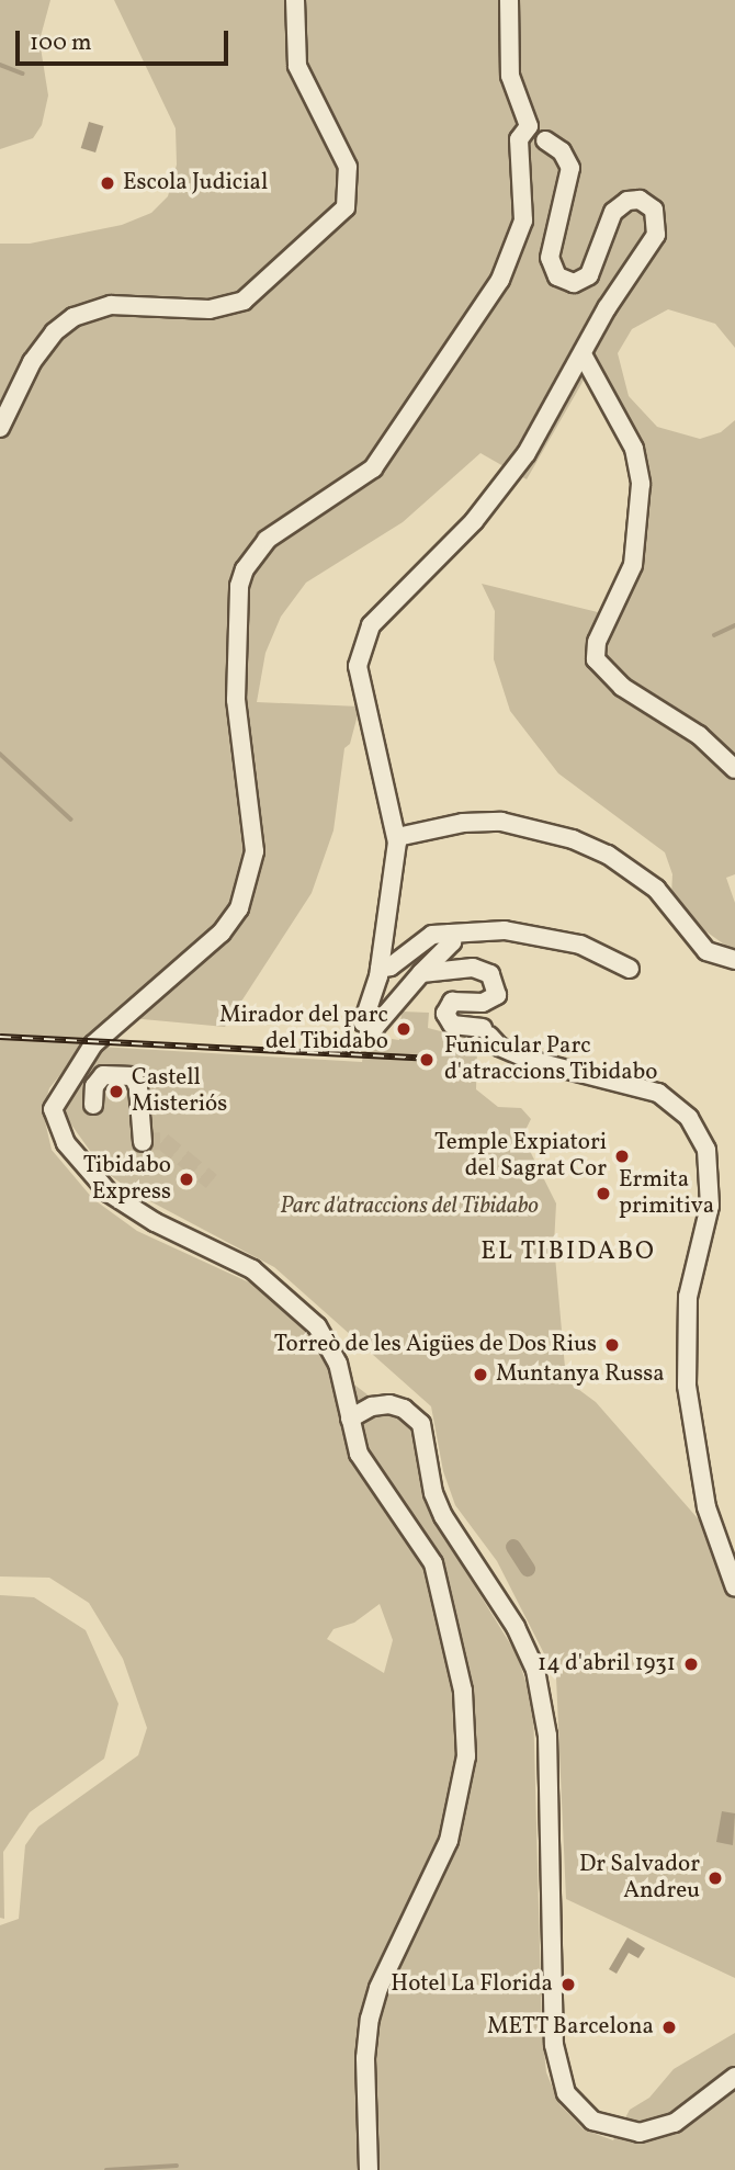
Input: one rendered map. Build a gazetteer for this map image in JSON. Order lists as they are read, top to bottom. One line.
{"districts":["EL TIBIDABO"],"parks":["Parc d'atraccions del Tibidabo"],"places":["Escola Judicial","Mirador del parc del Tibidabo","Funicular Parc d'atraccions Tibidabo","Castell Misteriós","Temple Expiatori del Sagrat Cor","Tibidabo Express","Ermita primitiva","Torreò de les Aigües de Dos Rius","Muntanya Russa","14 d'abril 1931","Dr Salvador Andreu","Hotel La Florida","METT Barcelona"],"scale_bar":"100 m"}
